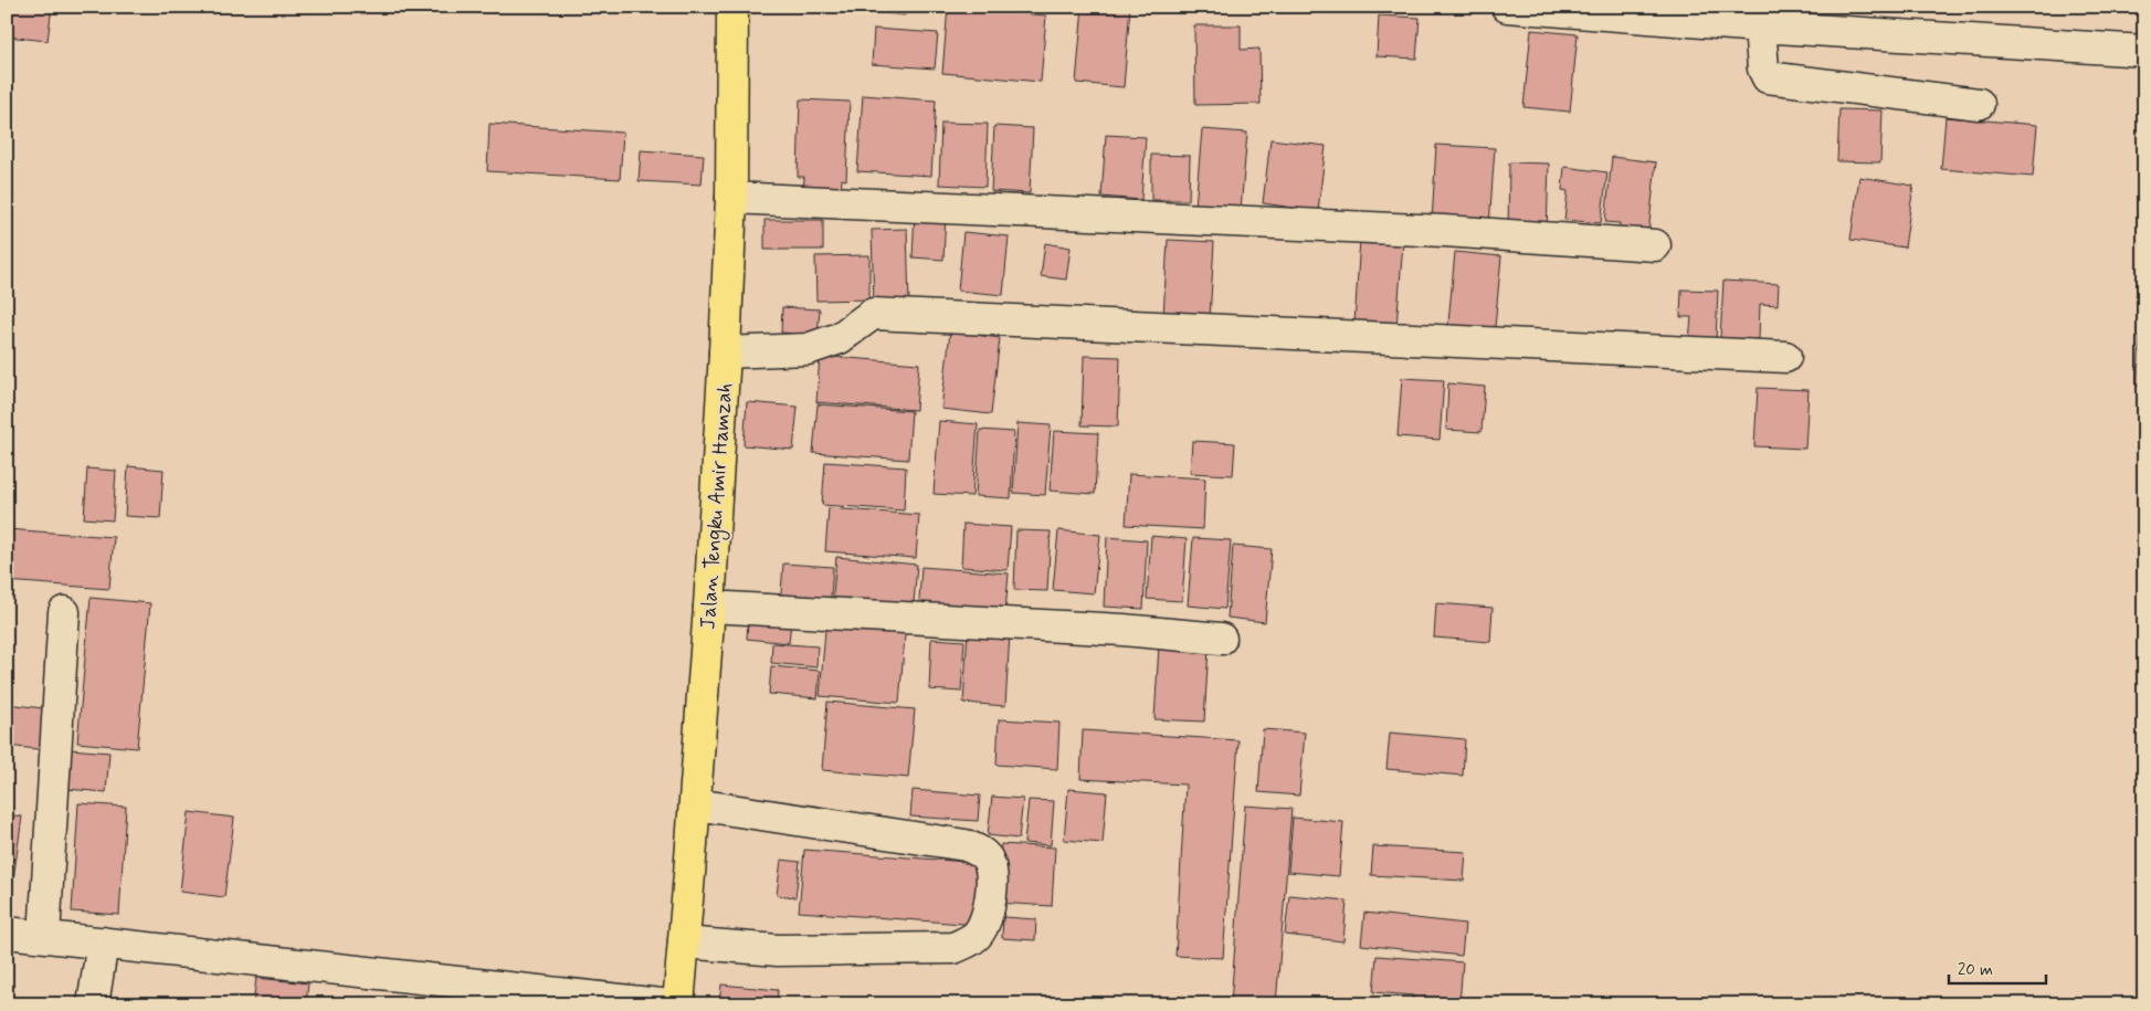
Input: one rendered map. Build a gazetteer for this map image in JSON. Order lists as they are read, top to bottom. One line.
{"streets":{"highway":["Jalan Tengku Amir Hamzah"]},"scale_bar":"20 m"}
